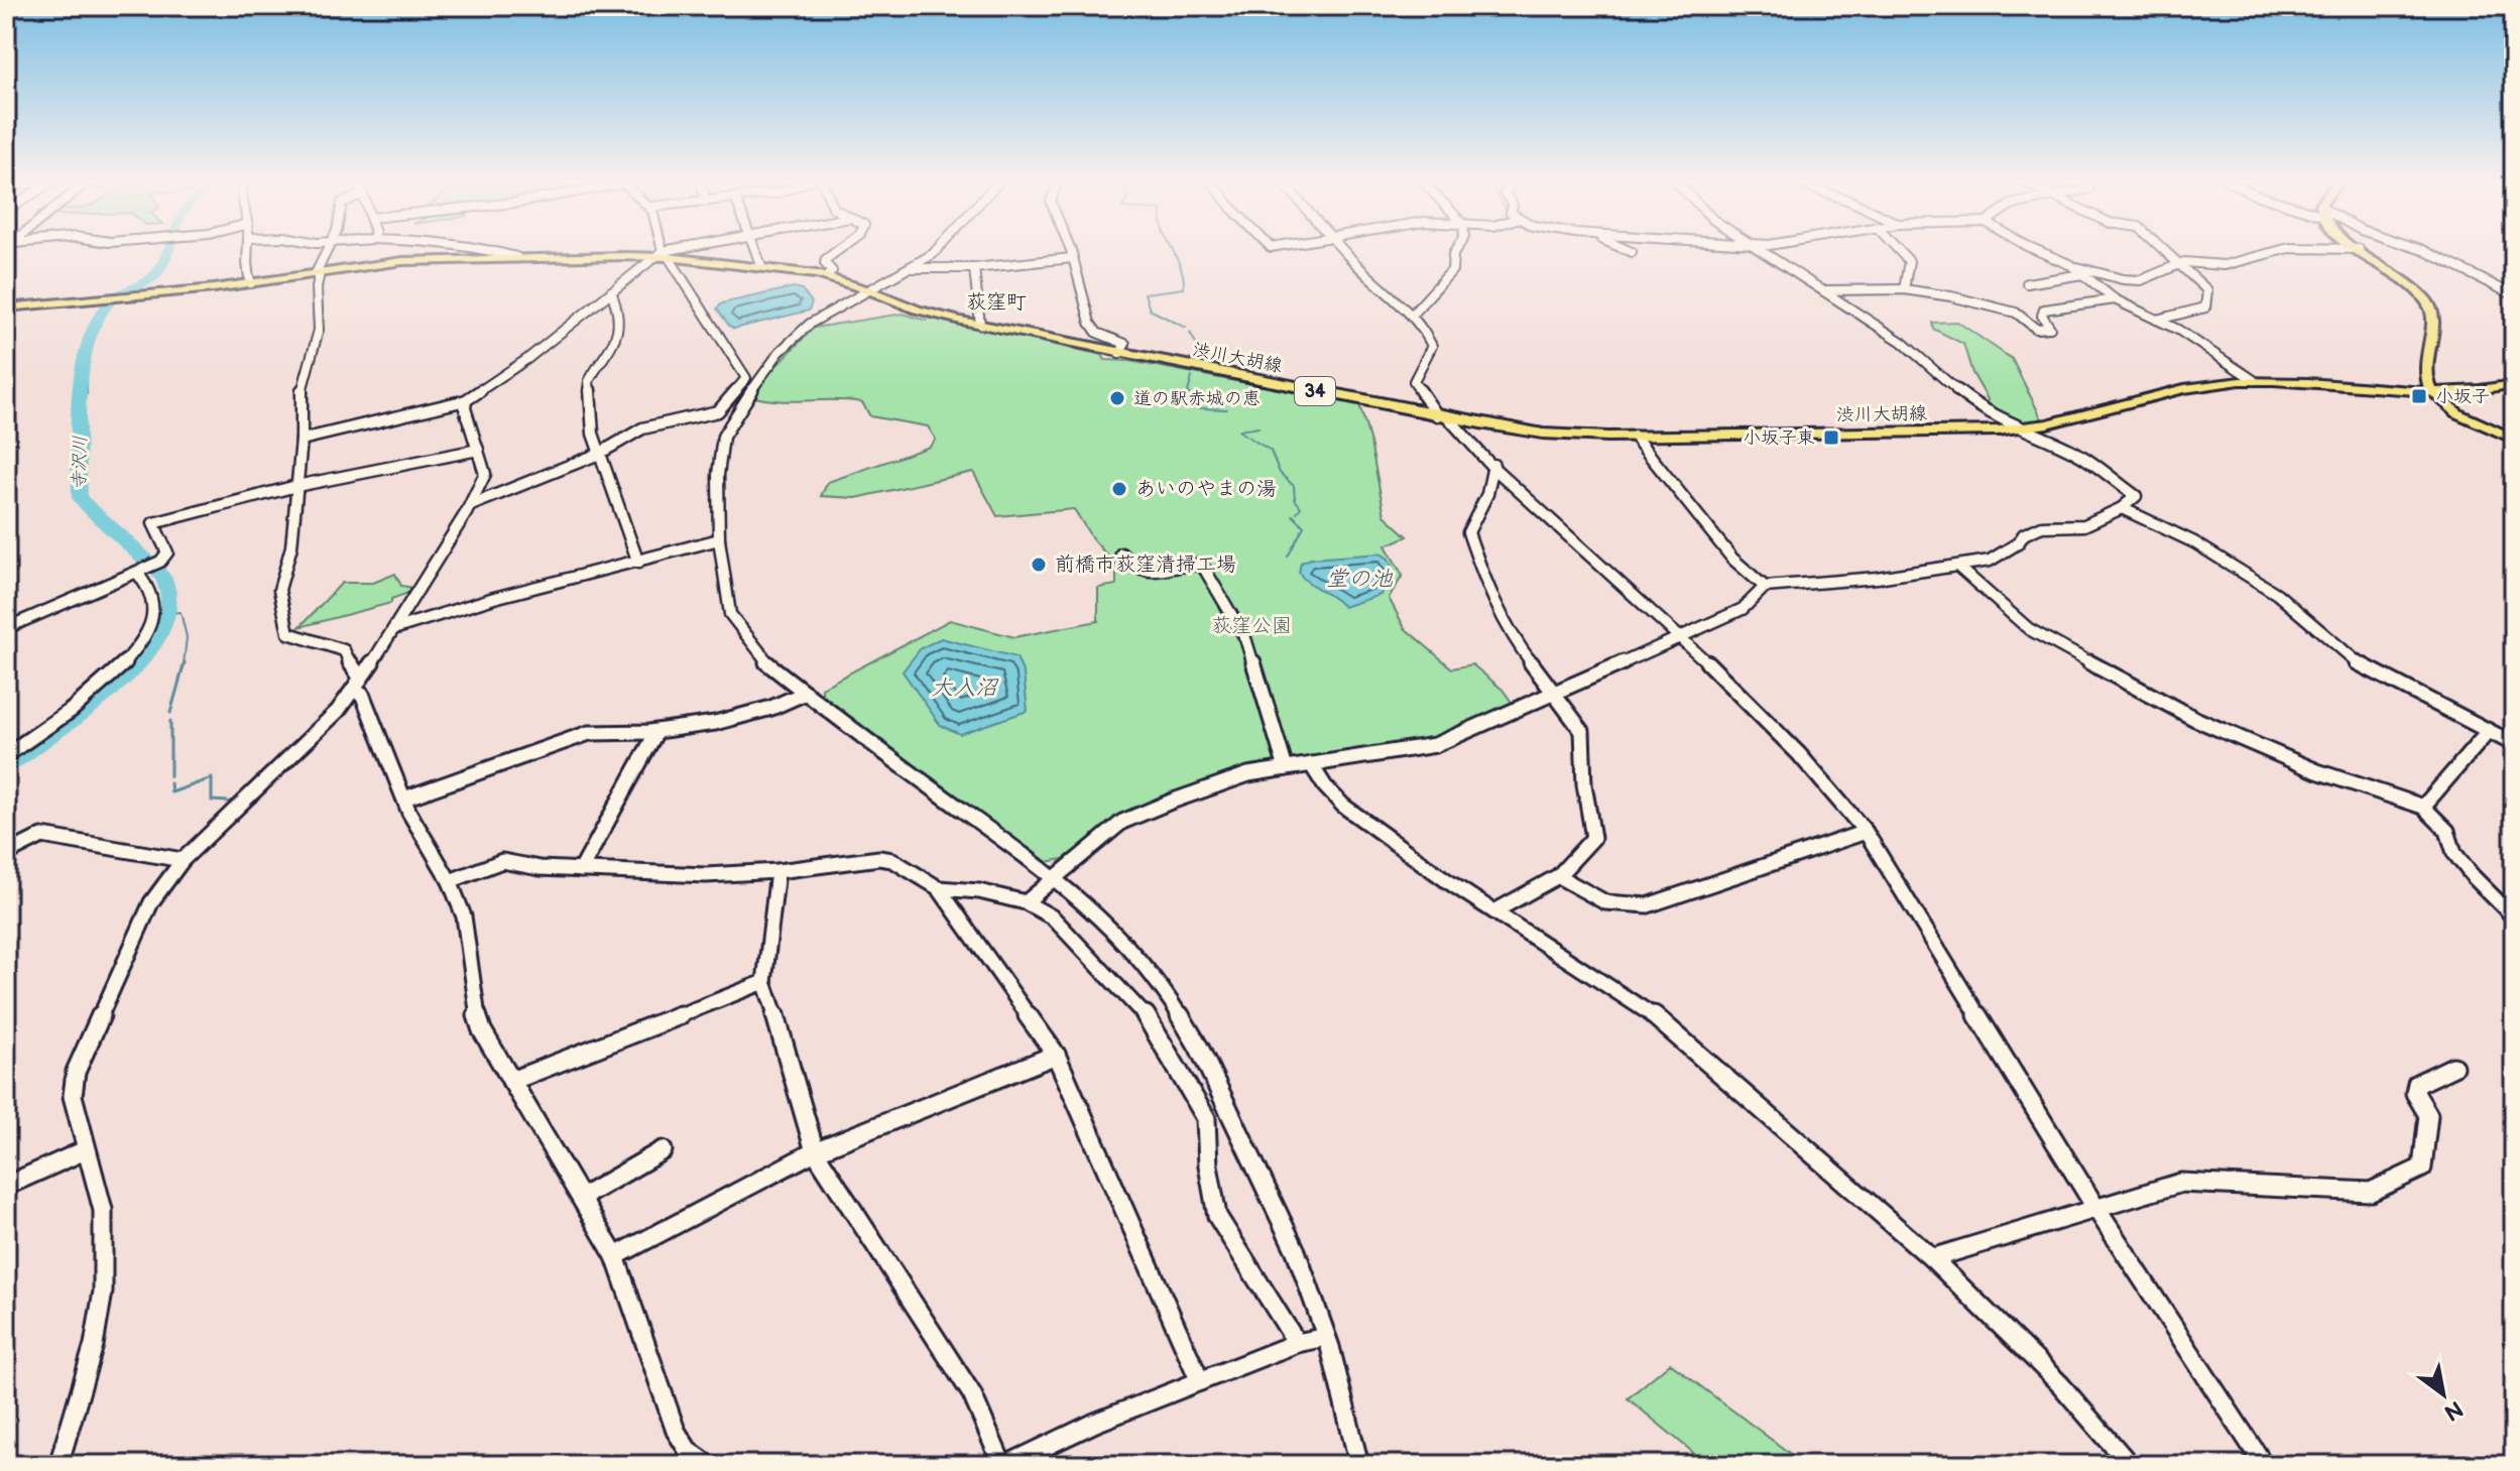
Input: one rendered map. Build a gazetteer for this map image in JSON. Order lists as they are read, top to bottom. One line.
{"streets":{"main road":["渋川大胡線","34"]},"districts":["荻窪町"],"water":["寺沢川","堂の池","大入沼"],"parks":["荻窪公園"],"places":{"transit":["小坂子","小坂子東"],"other":["道の駅赤城の恵","あいのやまの湯","前橋市荻窪清掃工場"]},"north":"bottom right"}
